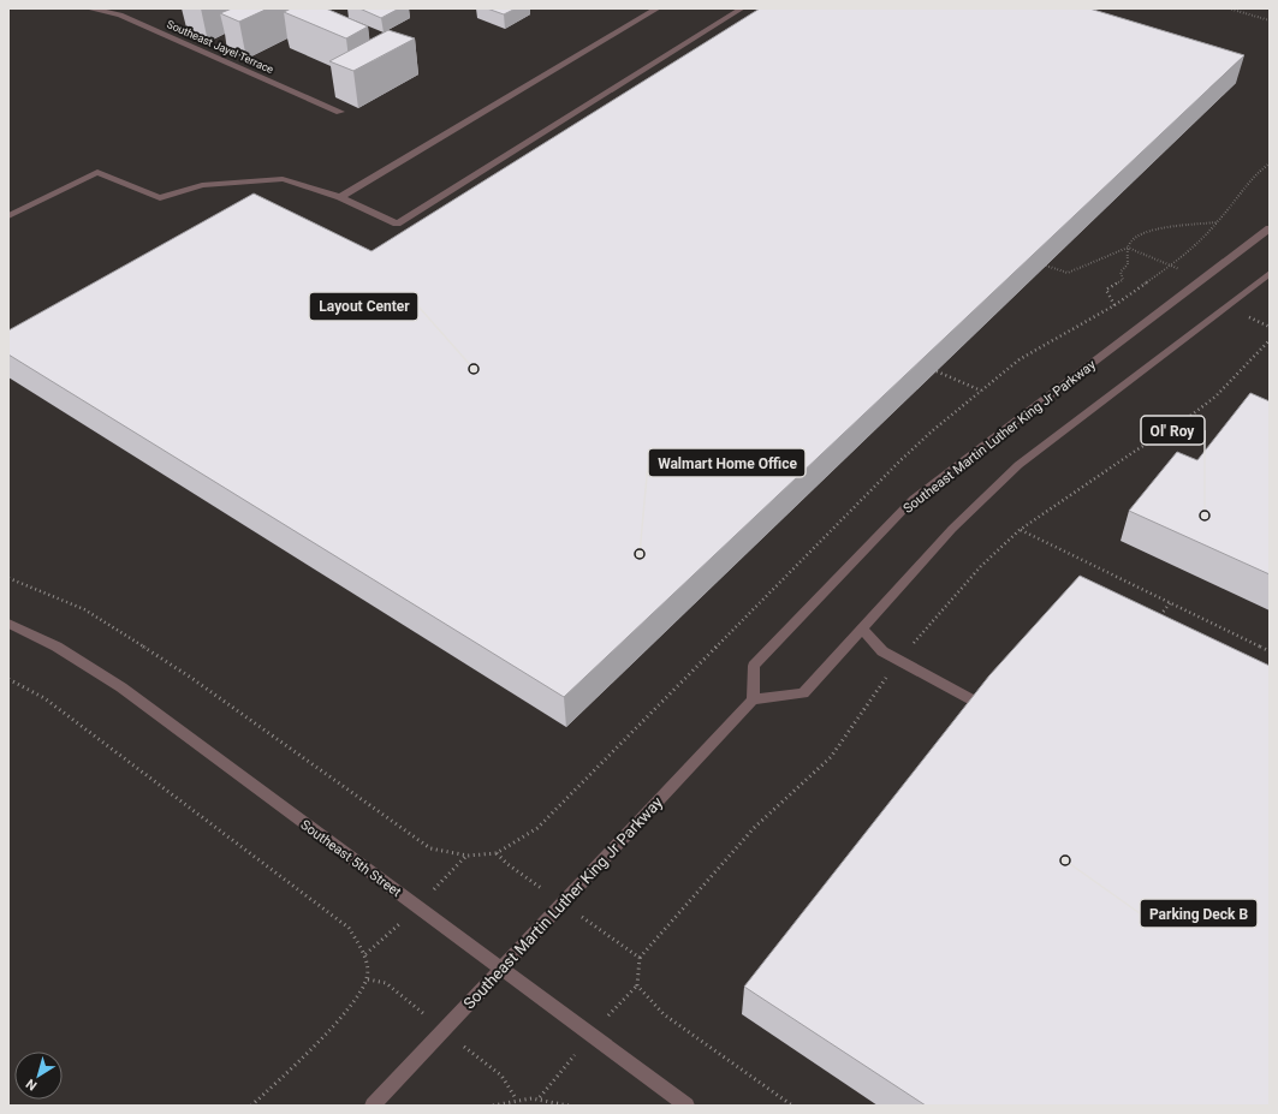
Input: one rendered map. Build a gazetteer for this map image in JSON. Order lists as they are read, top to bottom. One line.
{"streets":{"street":["Southeast Jayel Terrace","Southeast Martin Luther King Jr Parkway","Southeast 5th Street"]},"crossings":[["Southeast Martin Luther King Jr Parkway","Southeast 5th Street"]],"places":["Layout Center","Ol' Roy","Walmart Home Office","Parking Deck B"],"north":"bottom left"}
